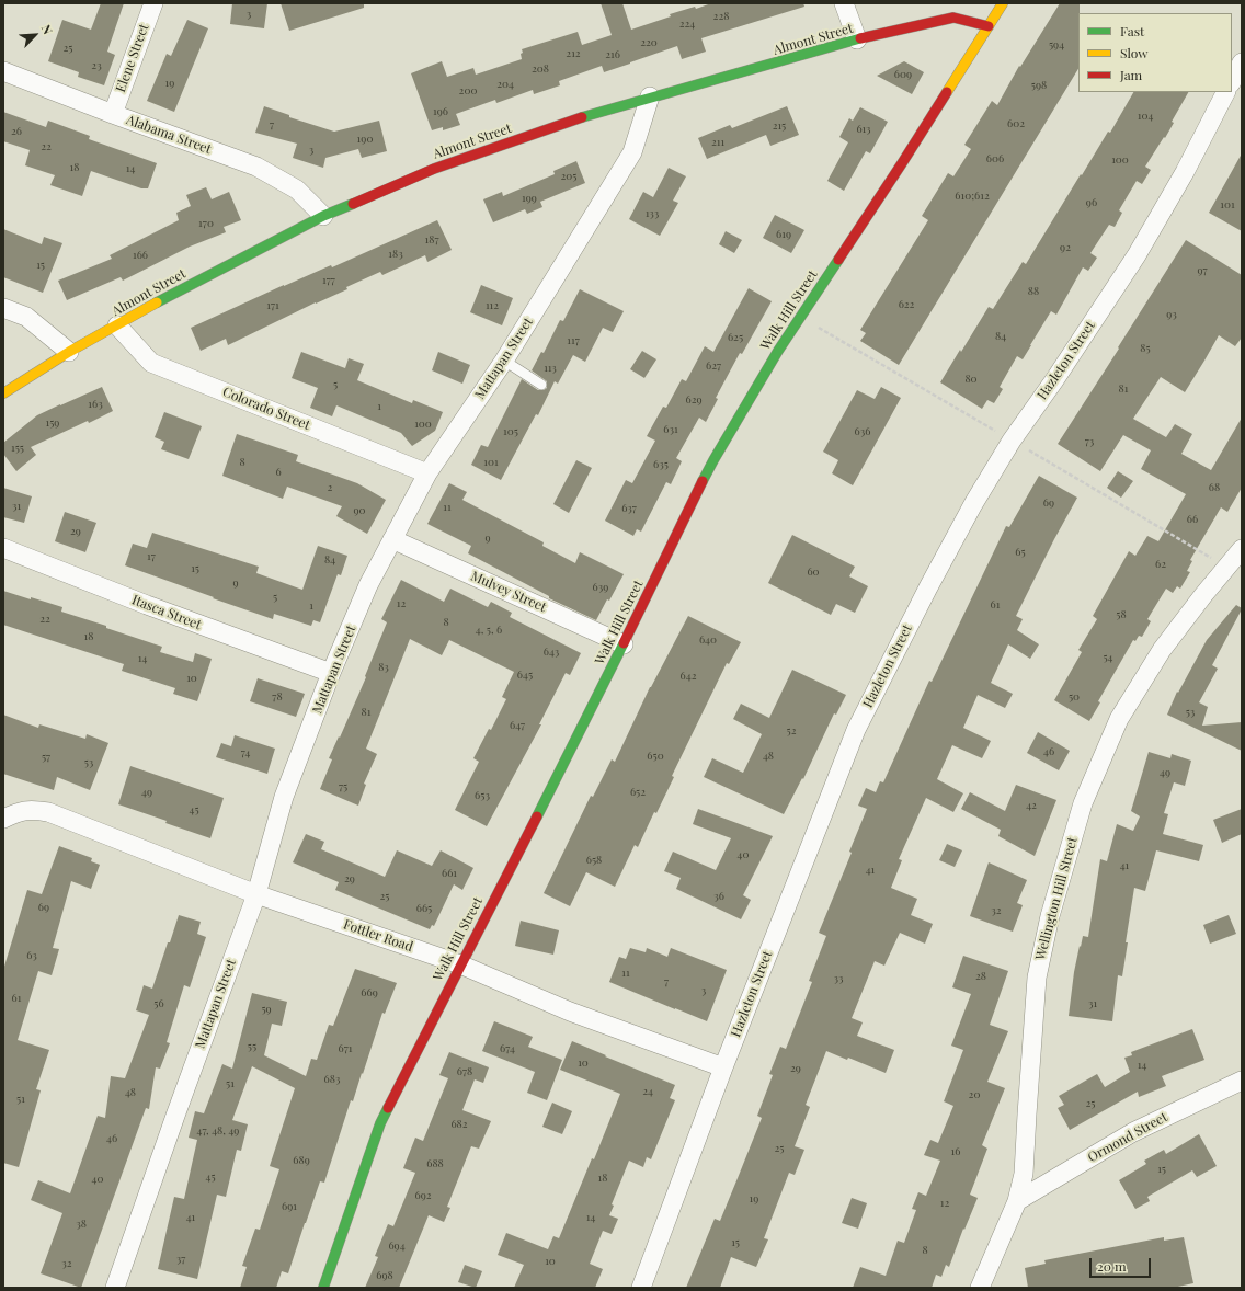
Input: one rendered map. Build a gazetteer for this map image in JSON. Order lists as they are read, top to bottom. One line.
{"streets":{"main road":["Almont Street","Walk Hill Street"],"street":["Elene Street","Alabama Street","Mattapan Street","Hazleton Street","Colorado Street","Mulvey Street","Itasca Street","Wellington Hill Street","Fottler Road","Ormond Street"]},"crossings":[["Almont Street","Alabama Street"],["Almont Street","Walk Hill Street"],["Almont Street","Mattapan Street"],["Almont Street","Colorado Street"],["Elene Street","Alabama Street"],["Walk Hill Street","Mulvey Street"],["Walk Hill Street","Fottler Road"],["Mattapan Street","Colorado Street"],["Mattapan Street","Mulvey Street"],["Mattapan Street","Itasca Street"],["Mattapan Street","Fottler Road"],["Hazleton Street","Fottler Road"],["Wellington Hill Street","Ormond Street"]],"house_numbers":["3","228","224","220","594","25","212","216","23","208","609","19","204","598","200","196","104","602","7","215","613","26","190","211","22","3","606","100","18","14","205","610;612","199","96","101","133","170","619","187","92","183","166","15","97","177","88","622","171","112","93","84","625","117","85","627","113","80","5","81","629","163","1","159","100","631","105","636","73","155","8","101","635","6","2","68","69","31","11","637","90","66","29","9","65","17","84","62","15","60","9","639","5","12","61","1","58","22","8","4, 5, 6","18","640","643","54","14","83","645","642","10","78","50","81","53","647","52","46","74","650","48","57","53","49","75","49","652","653","42","45","40","658","41","41","661","29","25","36","69","665","32","63","11","28","33","7","3","669","61","56","31","59","55","671","674","10","14","29","678","683","51","24","48","20","51","25","682","47, 48, 49","46","25","16","689","688","15","45","18","40","692","19","12","691","41","14","38","15","694","8","37","10","32","698"],"legend":["Fast","Slow","Jam"],"scale_bar":"20 m","north":"top right"}
